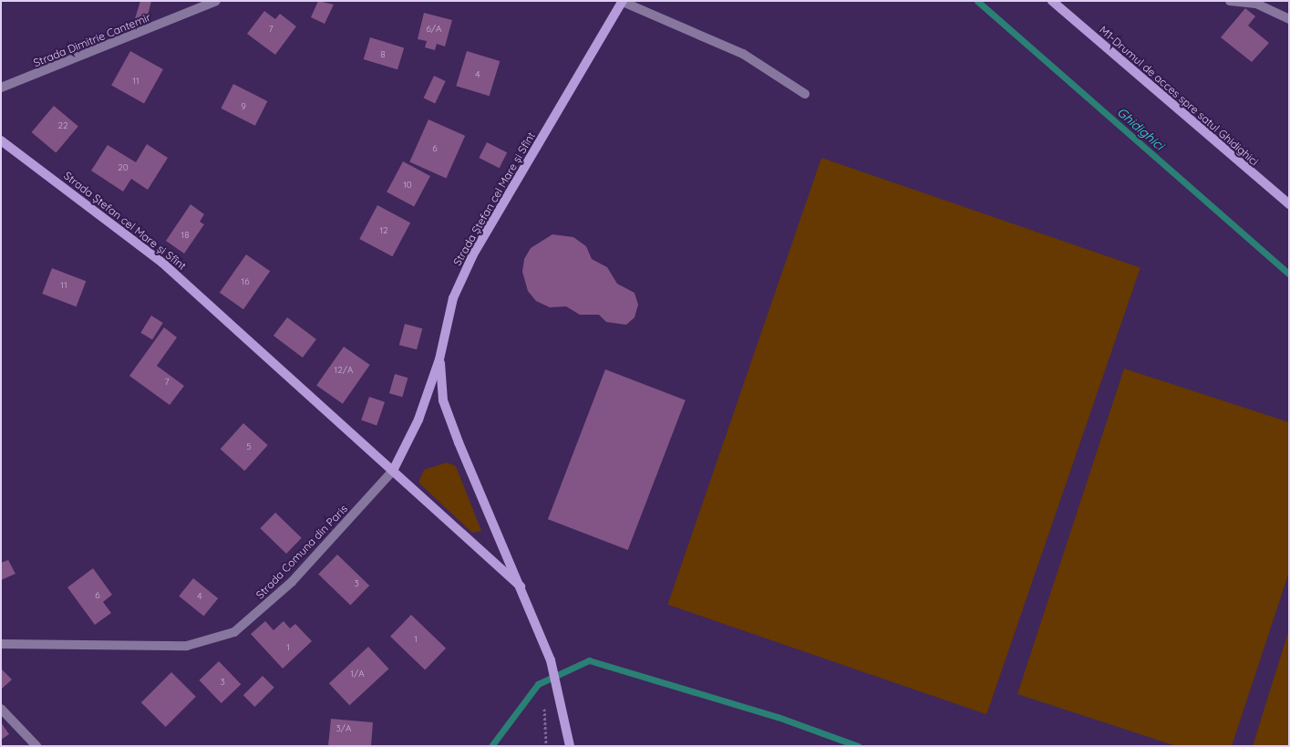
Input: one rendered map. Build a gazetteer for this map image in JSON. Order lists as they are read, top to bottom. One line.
{"streets":{"street":["Strada Dimitrie Cantemir","M1-Drumul de acces spre satul Ghidighici","Strada Ștefan cel Mare și Sfînt","Strada Comuna din Paris"]},"crossings":[["Strada Ștefan cel Mare și Sfînt","Strada Comuna din Paris"]],"water":["Ghidighici"],"house_numbers":["7","6/A","8","4","11","9","22","6","20","10","12","18","16","11","12/A","7","5","3","6","4","1","1","1/A","3","3/A"]}
